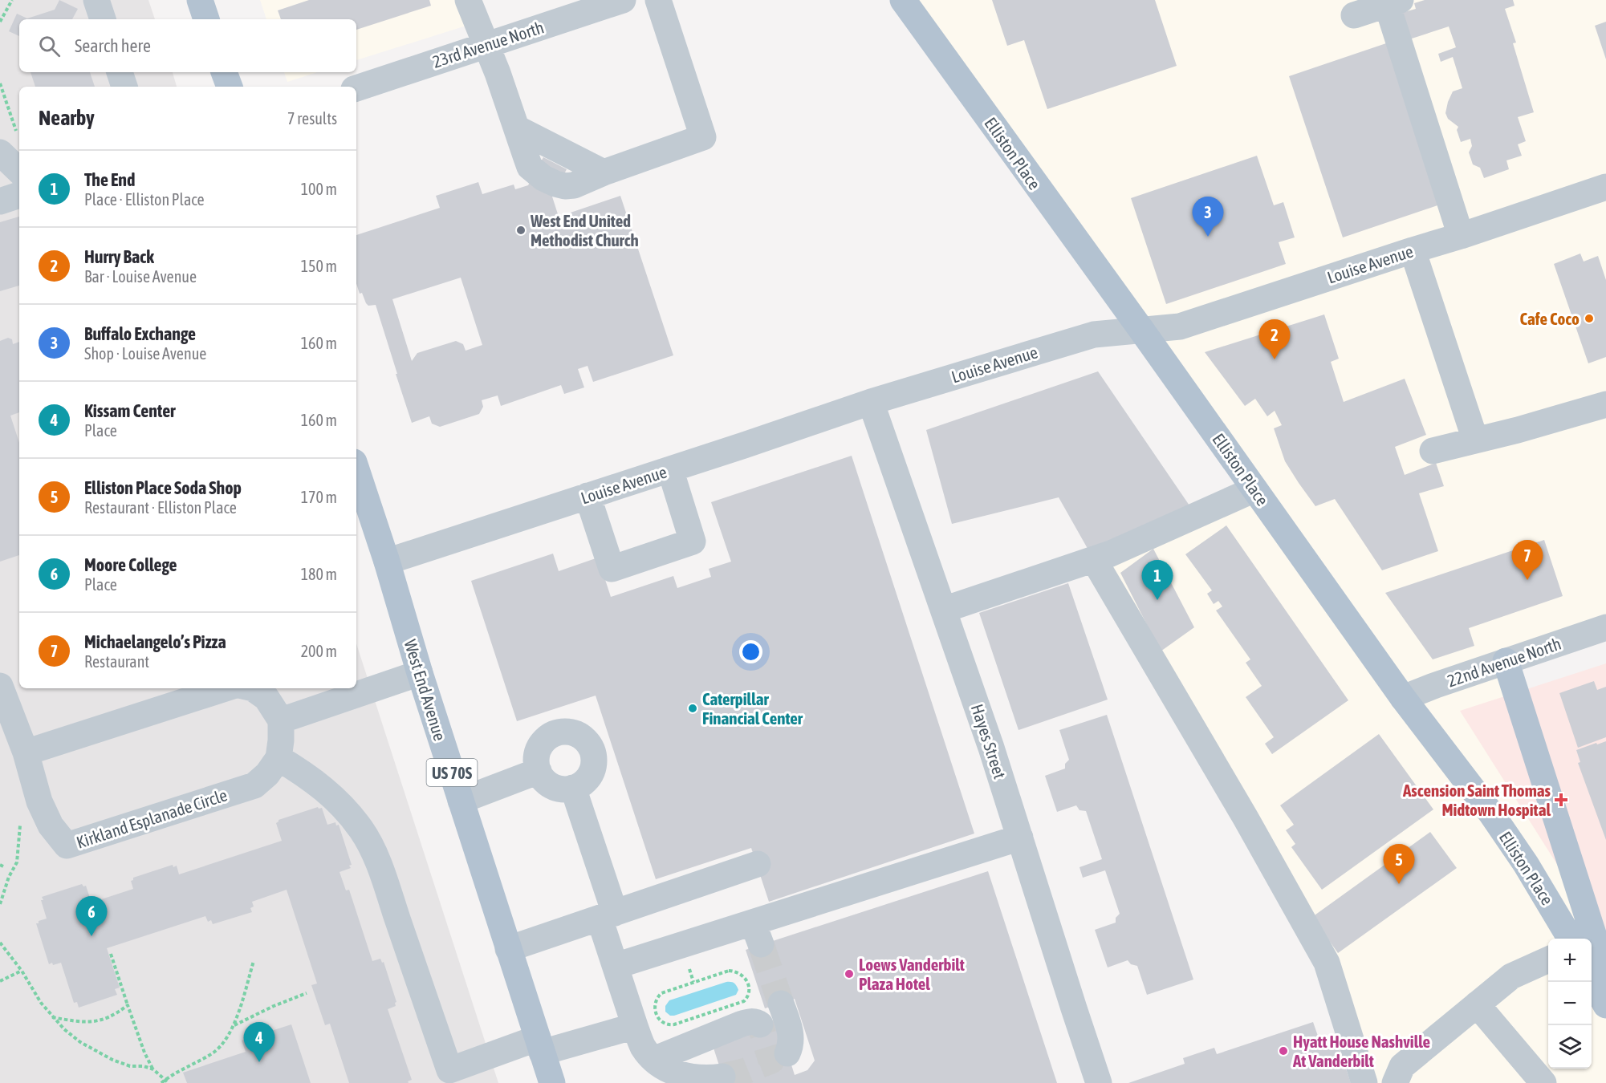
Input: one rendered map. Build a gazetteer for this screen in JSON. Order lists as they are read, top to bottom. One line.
{"streets":{"main road":["Elliston Place","West End Avenue","US 70S"],"street":["23rd Avenue North","Louise Avenue","22nd Avenue North","Hayes Street","Kirkland Esplanade Circle"]},"crossings":[["Elliston Place","Louise Avenue"],["Elliston Place","22nd Avenue North"],["Louise Avenue","West End Avenue"],["Louise Avenue","Hayes Street"]],"places":{"other":["West End United Methodist Church","Cafe Coco","Caterpillar Financial Center","Loews Vanderbilt Plaza Hotel","Hyatt House Nashville At Vanderbilt"],"health":["Ascension Saint Thomas Midtown Hospital"]},"page":{"search":"Search here","heading":["Nearby","7 results"],"list":[{"mark":"1","name":"The End","note":"Place · Elliston Place","value":"100 m"},{"mark":"2","name":"Hurry Back","note":"Bar · Louise Avenue","value":"150 m"},{"mark":"3","name":"Buffalo Exchange","note":"Shop · Louise Avenue","value":"160 m"},{"mark":"4","name":"Kissam Center","note":"Place","value":"160 m"},{"mark":"5","name":"Elliston Place Soda Shop","note":"Restaurant · Elliston Place","value":"170 m"},{"mark":"6","name":"Moore College","note":"Place","value":"180 m"},{"mark":"7","name":"Michaelangelo’s Pizza","note":"Restaurant","value":"200 m"}],"pins":["3","2","7","1","5","6","4"],"map_buttons":["+","−"]}}
